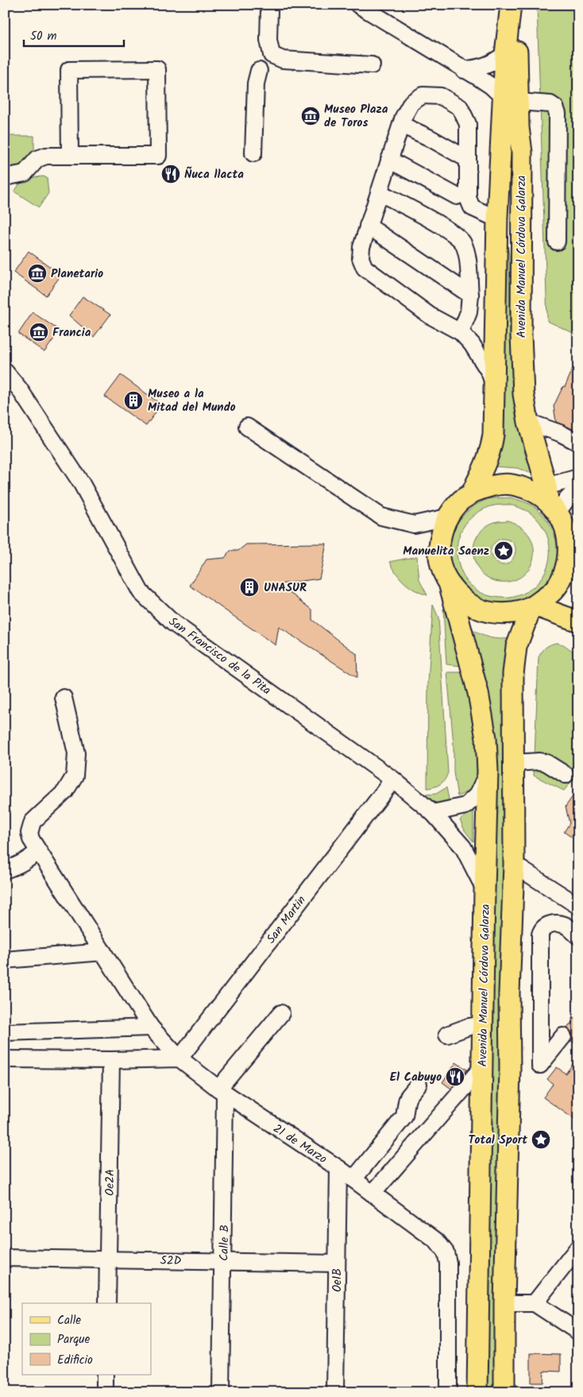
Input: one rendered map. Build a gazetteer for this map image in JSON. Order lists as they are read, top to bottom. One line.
{"streets":{"main road":["Avenida Manuel Córdova Galarza"],"street":["San Francisco de la Pita","San Martin","21 de Marzo","Oe2A","Calle B","S2D","Oe1B"]},"crossings":[["Avenida Manuel Córdova Galarza","San Francisco de la Pita"],["San Francisco de la Pita","San Martin"],["San Martin","21 de Marzo"],["21 de Marzo","Calle B"],["21 de Marzo","Oe1B"],["Oe2A","S2D"],["Calle B","S2D"],["S2D","Oe1B"]],"places":{"museum":["Museo Plaza de Toros","Planetario","Francia"],"restaurant":["Ñuca llacta","El Cabuyo"],"building":["Museo a la Mitad del Mundo","UNASUR"],"place":["Manuelita Saenz","Total Sport"]},"legend":["Calle","Parque","Edificio"],"scale_bar":"50 m"}
